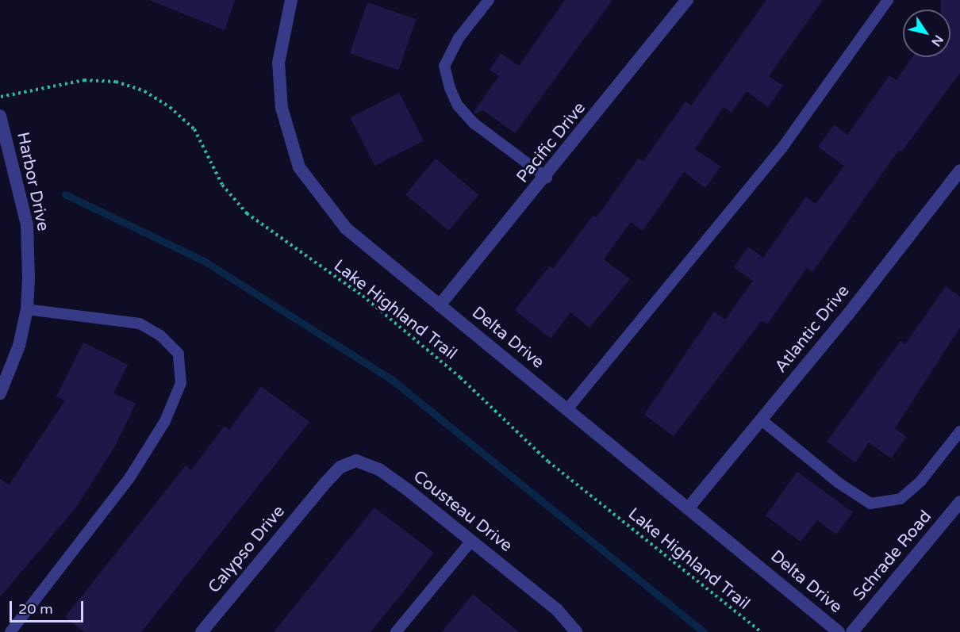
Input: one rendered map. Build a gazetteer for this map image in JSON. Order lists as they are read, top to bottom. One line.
{"streets":{"street":["Pacific Drive","Harbor Drive","Atlantic Drive","Delta Drive","Cousteau Drive","Calypso Drive","Schrade Road"],"path":["Lake Highland Trail"]},"crossings":[["Pacific Drive","Delta Drive"],["Atlantic Drive","Delta Drive"],["Cousteau Drive","Calypso Drive"]],"scale_bar":"20 m","north":"bottom right"}
